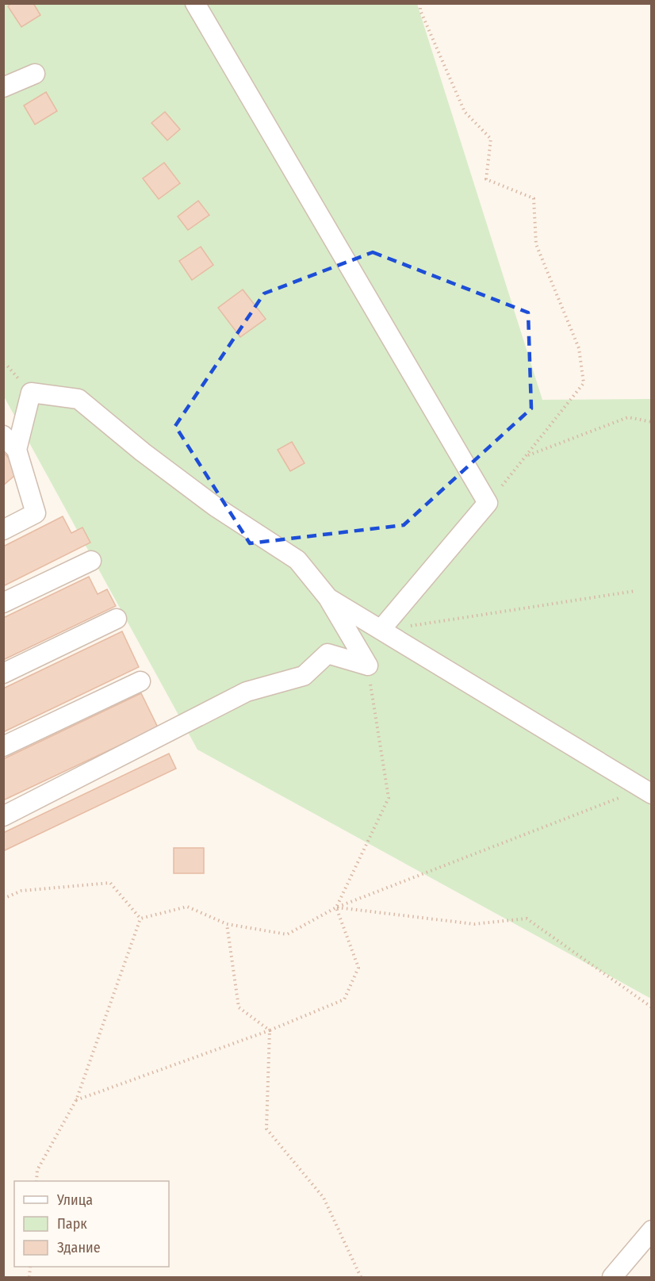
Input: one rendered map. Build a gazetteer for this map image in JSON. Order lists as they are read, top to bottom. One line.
{"legend":["Улица","Парк","Здание"]}
